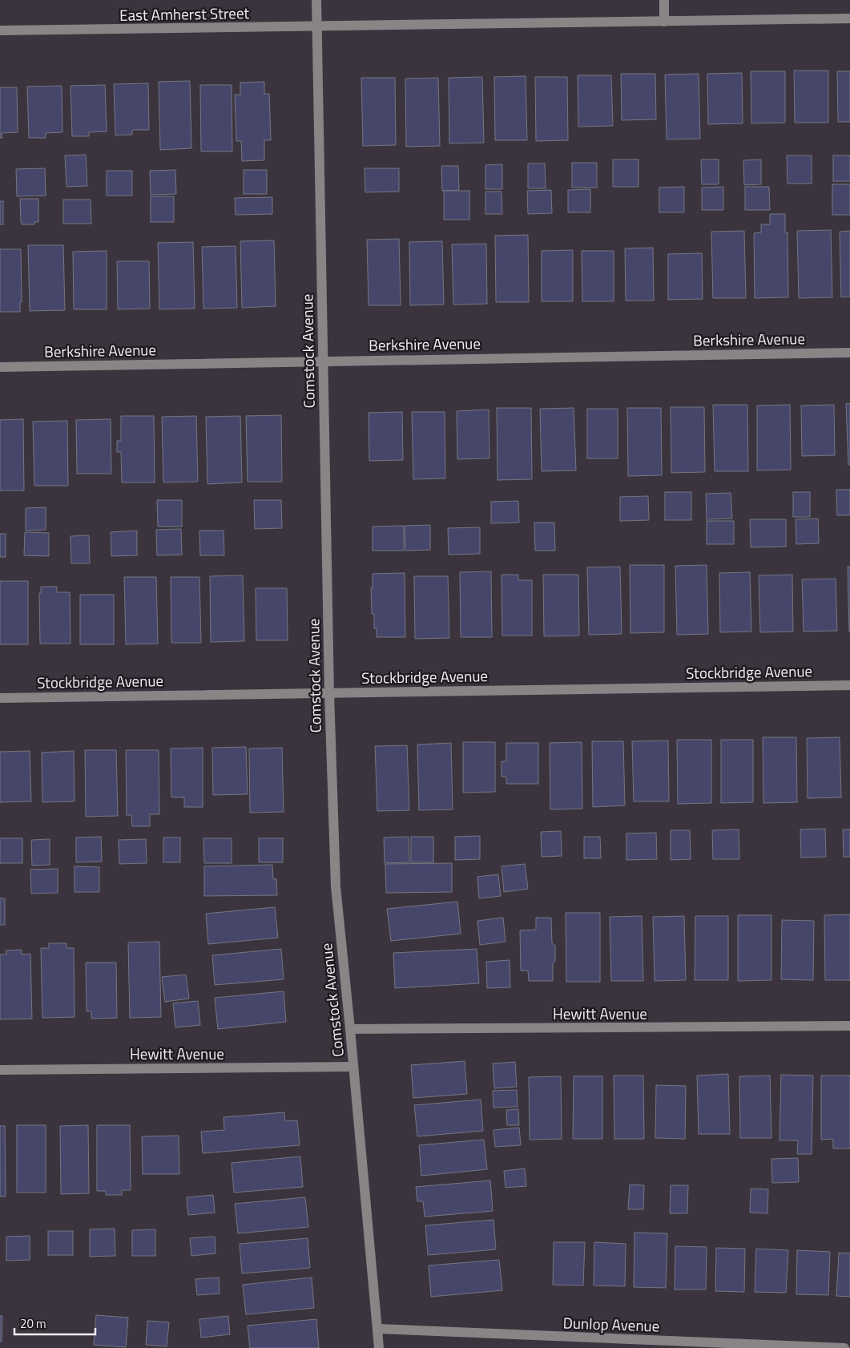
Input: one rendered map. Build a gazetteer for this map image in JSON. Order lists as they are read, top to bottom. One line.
{"streets":{"street":["East Amherst Street","Berkshire Avenue","Comstock Avenue","Stockbridge Avenue","Hewitt Avenue","Dunlop Avenue"]},"crossings":[["East Amherst Street","Comstock Avenue"],["Berkshire Avenue","Comstock Avenue"],["Comstock Avenue","Stockbridge Avenue"],["Comstock Avenue","Hewitt Avenue"],["Comstock Avenue","Dunlop Avenue"]],"scale_bar":"20 m"}
